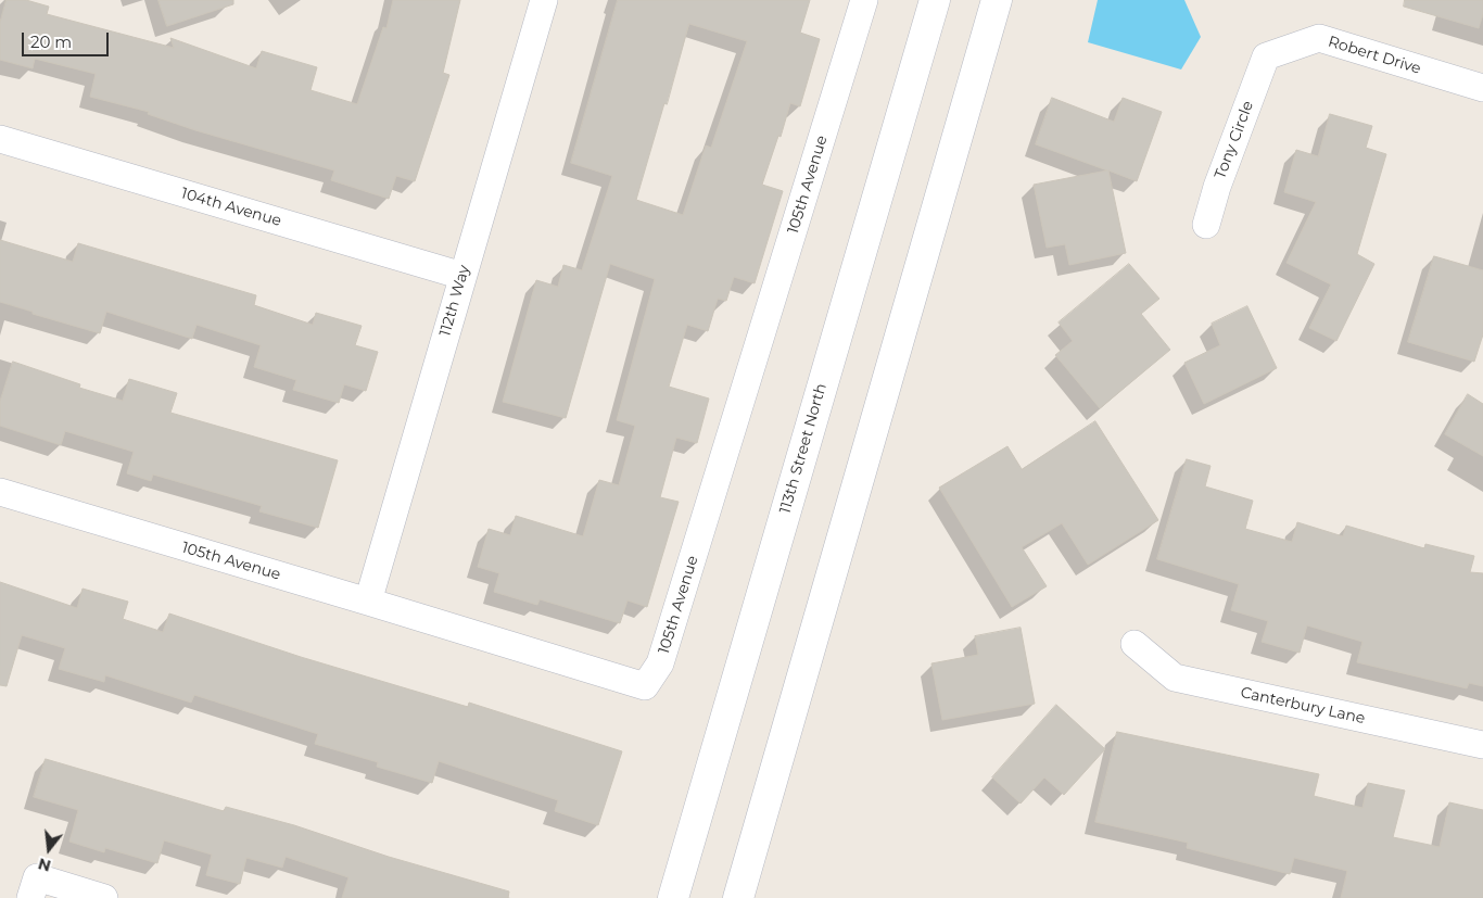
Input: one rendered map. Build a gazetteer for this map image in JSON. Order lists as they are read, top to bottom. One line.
{"streets":{"main road":["113th Street North"],"street":["Robert Drive","Tony Circle","105th Avenue","104th Avenue","112th Way","Canterbury Lane"]},"crossings":[["Robert Drive","Tony Circle"],["105th Avenue","112th Way"],["104th Avenue","112th Way"]],"scale_bar":"20 m","north":"bottom"}
